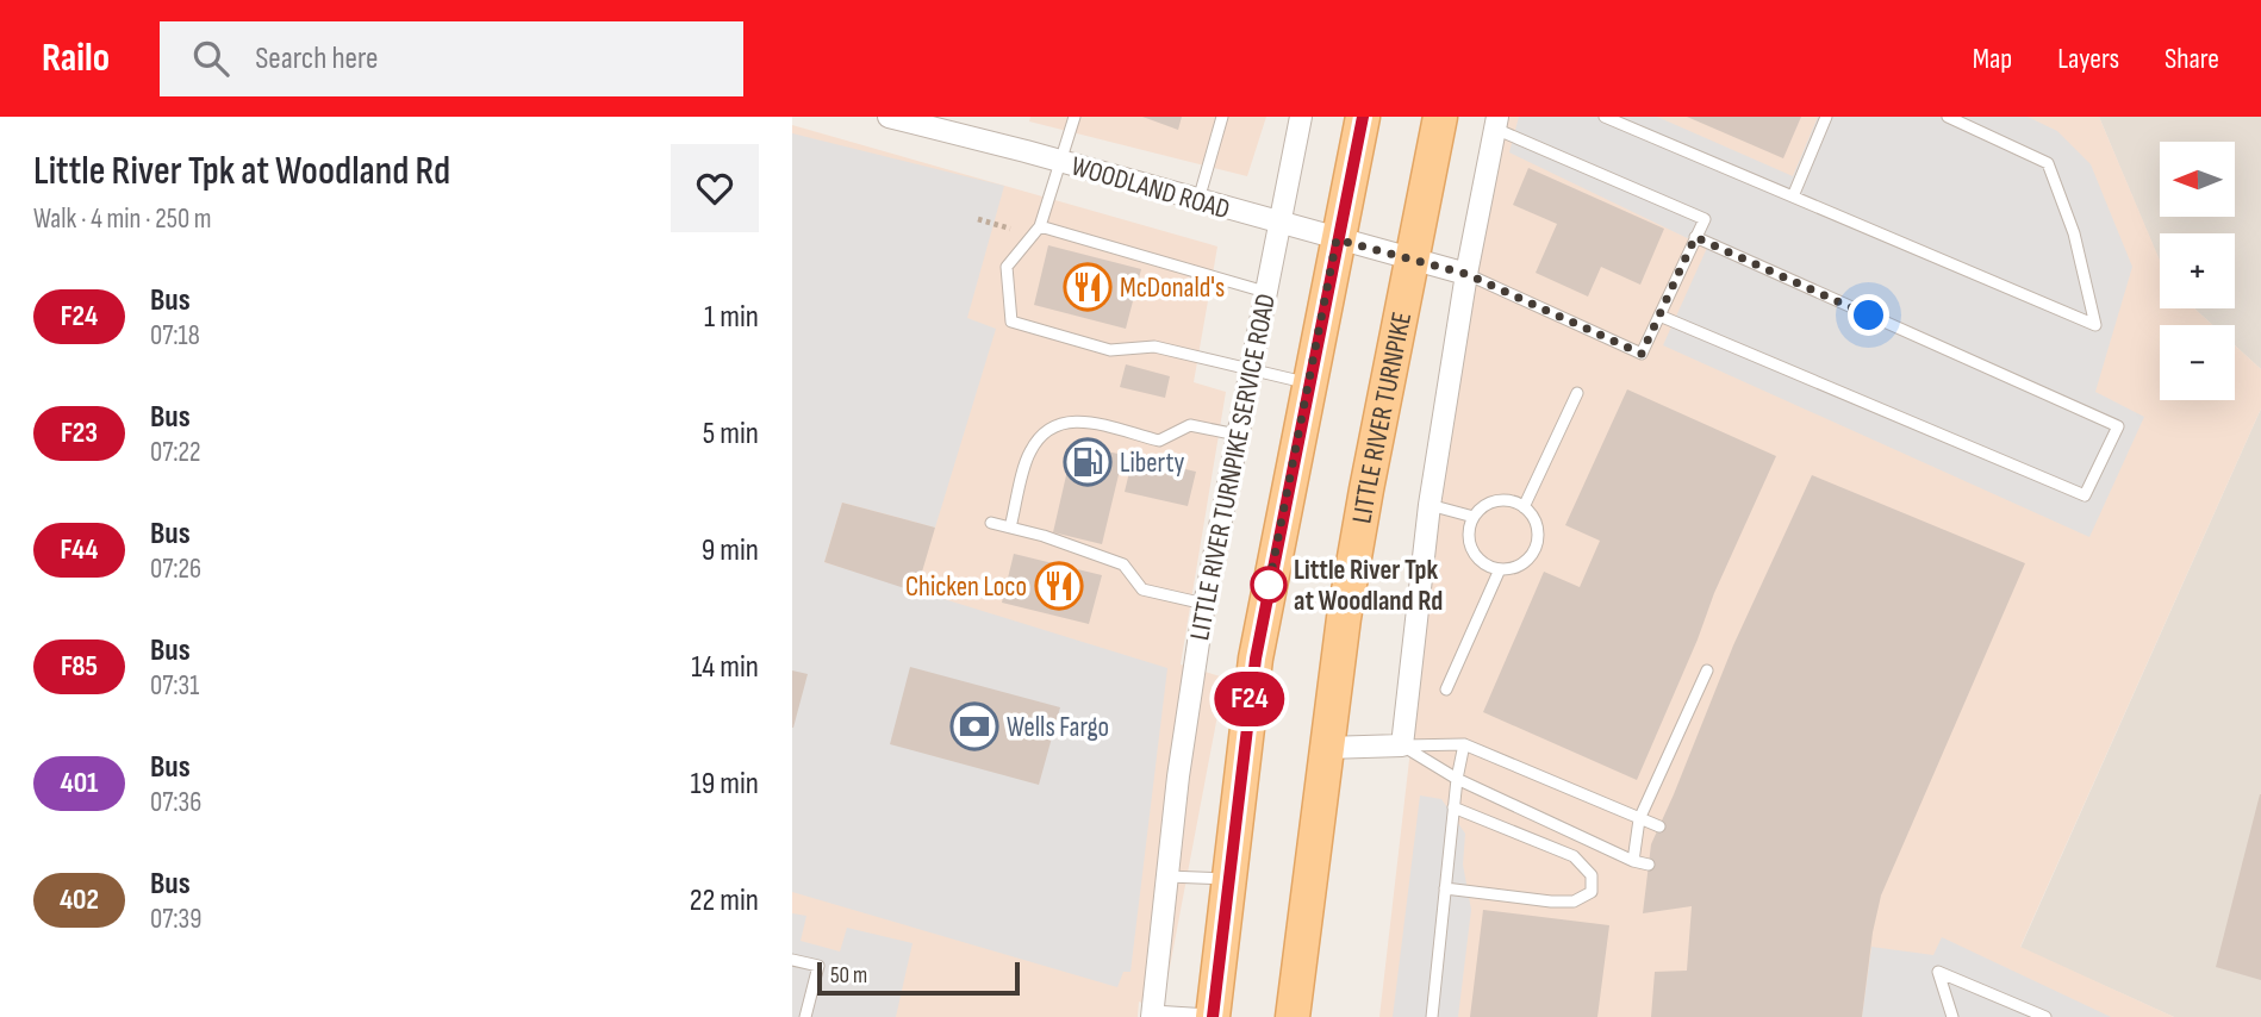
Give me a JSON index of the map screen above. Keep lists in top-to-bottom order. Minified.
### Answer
{"streets":{"main road":["LITTLE RIVER TURNPIKE"],"street":["WOODLAND ROAD","LITTLE RIVER TURNPIKE SERVICE ROAD"]},"crossings":[["WOODLAND ROAD","LITTLE RIVER TURNPIKE"],["WOODLAND ROAD","LITTLE RIVER TURNPIKE SERVICE ROAD"]],"places":{"restaurant":["McDonald's","Chicken Loco"],"fuel station":["Liberty"],"other":["Little River Tpk at Woodland Rd"],"bank":["Wells Fargo"]},"lines":["bus line F24"],"scale_bar":"50 m","north":"left","page":{"header":"Railo","search":"Search here","nav":["Map","Layers","Share"],"heading":["Little River Tpk at Woodland Rd","Walk · 4 min · 250 m"],"on_map":"F24","map_buttons":["+","−"],"list":[{"mark":"F24","name":"Bus","note":"07:18","value":"1 min"},{"mark":"F23","name":"Bus","note":"07:22","value":"5 min"},{"mark":"F44","name":"Bus","note":"07:26","value":"9 min"},{"mark":"F85","name":"Bus","note":"07:31","value":"14 min"},{"mark":"401","name":"Bus","note":"07:36","value":"19 min"},{"mark":"402","name":"Bus","note":"07:39","value":"22 min"}],"scale":"50 m"}}
